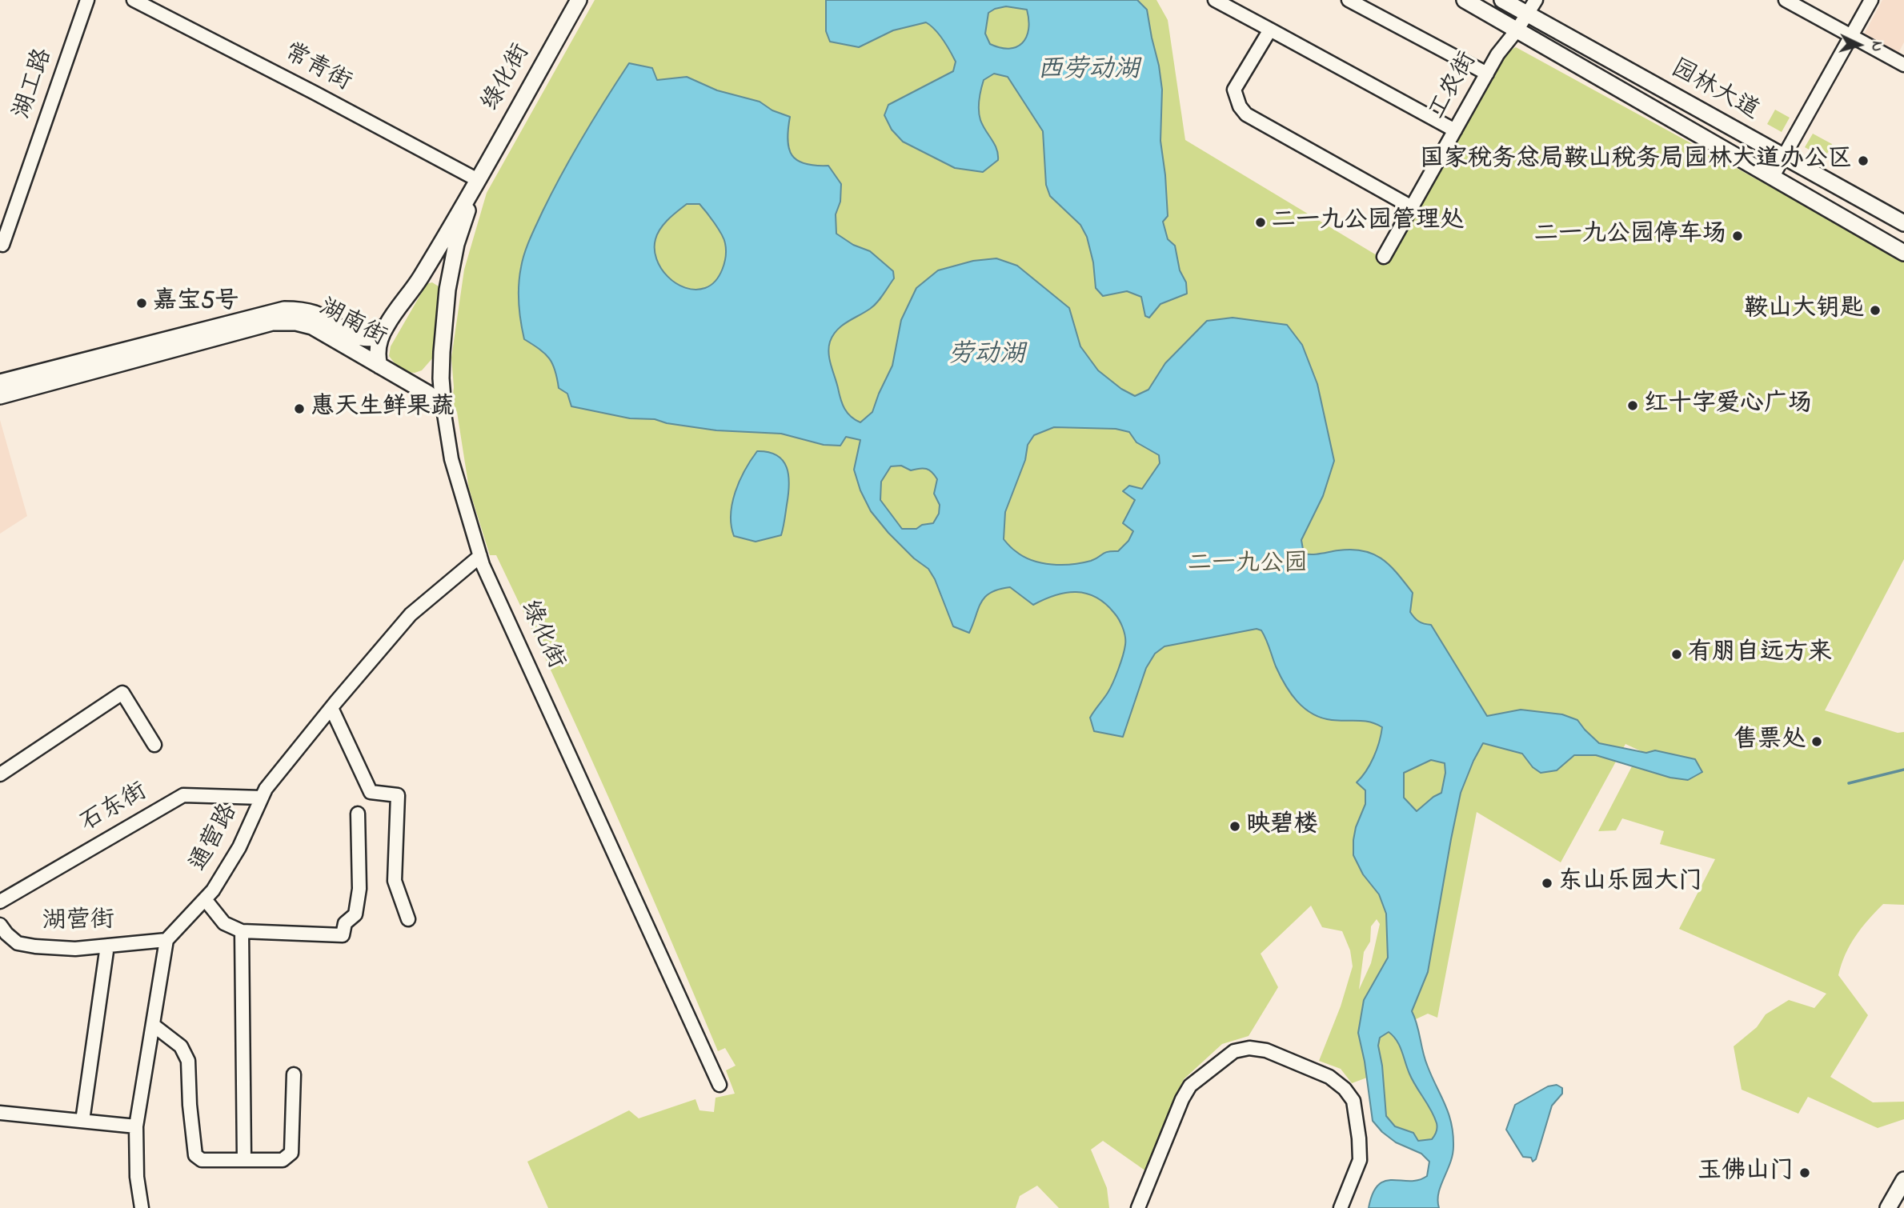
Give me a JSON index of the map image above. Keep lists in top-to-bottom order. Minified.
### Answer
{"streets":{"main road":["绿化街","园林大道","湖南街"],"street":["常青街","湖工路","工农街","石东街","通营路","湖营街"]},"crossings":[["常青街","绿化街"],["绿化街","湖南街"],["绿化街","通营路"],["工农街","园林大道"],["石东街","通营路"],["通营路","湖营街"]],"water":["西劳动湖","劳动湖"],"parks":["二一九公园"],"places":["国家税务总局鞍山税务局园林大道办公区","二一九公园管理处","二一九公园停车场","嘉宝5号","鞍山大钥匙","红十字爱心广场","惠天生鲜果蔬","有朋自远方来","售票处","映碧楼","东山乐园大门","玉佛山门"],"north":"right"}
